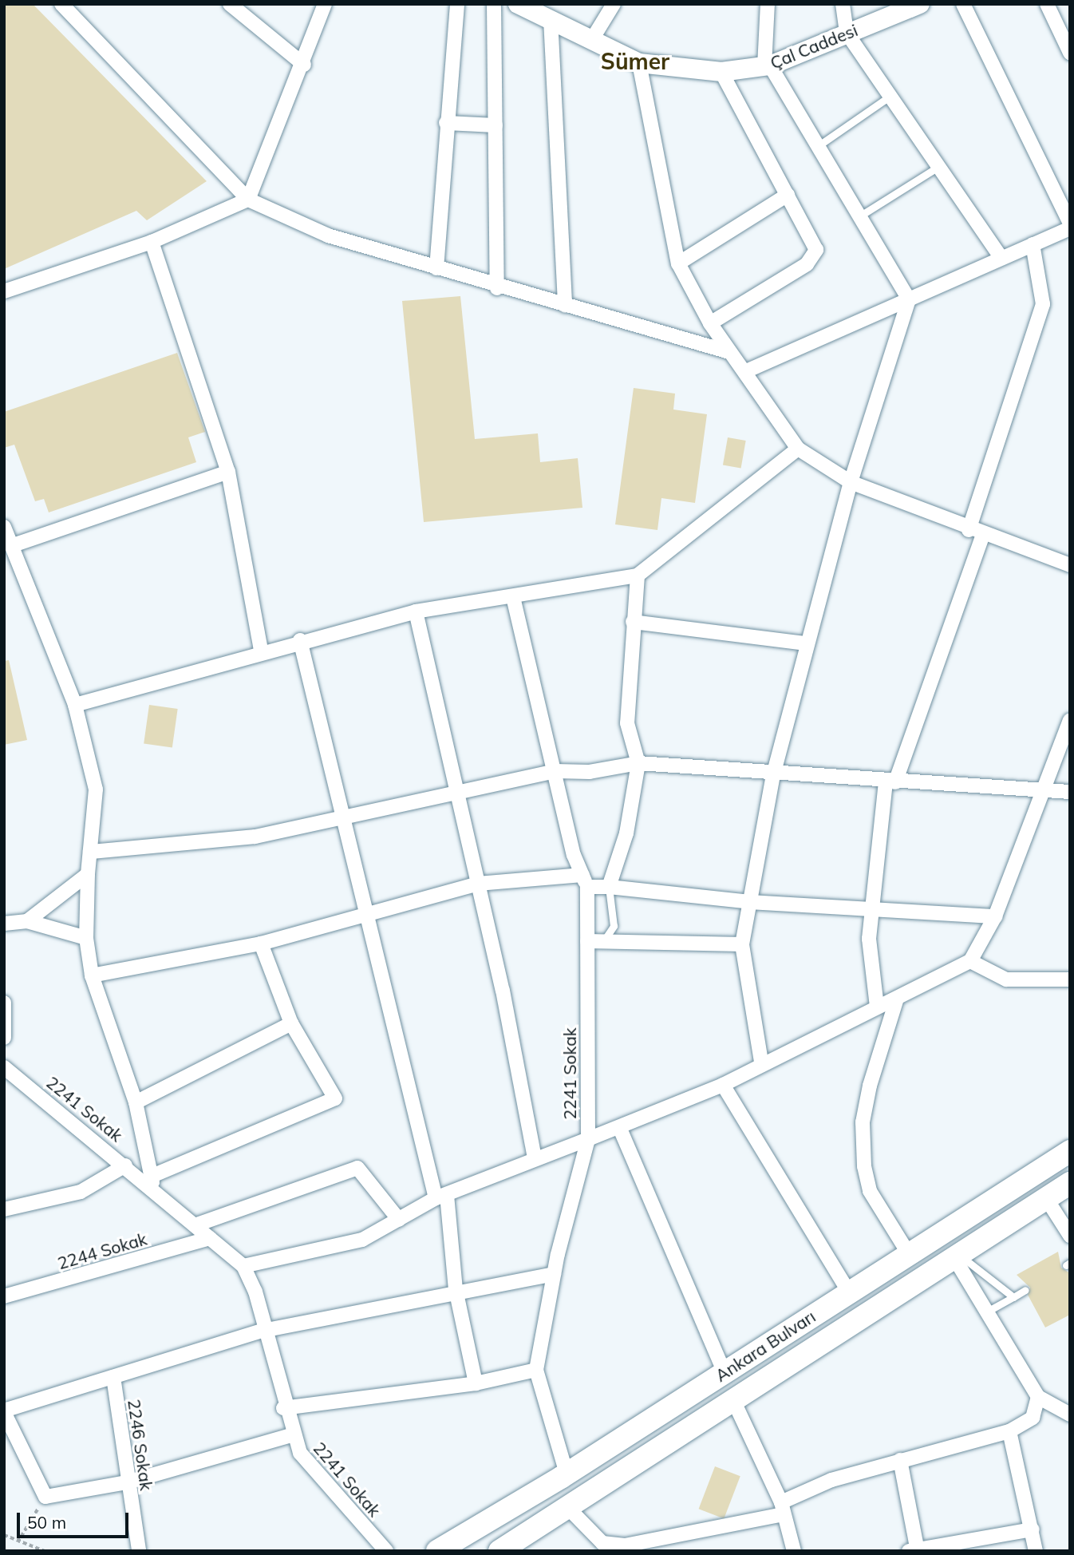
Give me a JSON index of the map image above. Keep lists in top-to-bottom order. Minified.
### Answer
{"streets":{"main road":["Ankara Bulvarı"],"street":["Çal Caddesi","2241 Sokak","2244 Sokak","2246 Sokak"]},"crossings":[["2241 Sokak","2244 Sokak"]],"districts":["Sümer"],"scale_bar":"50 m"}
